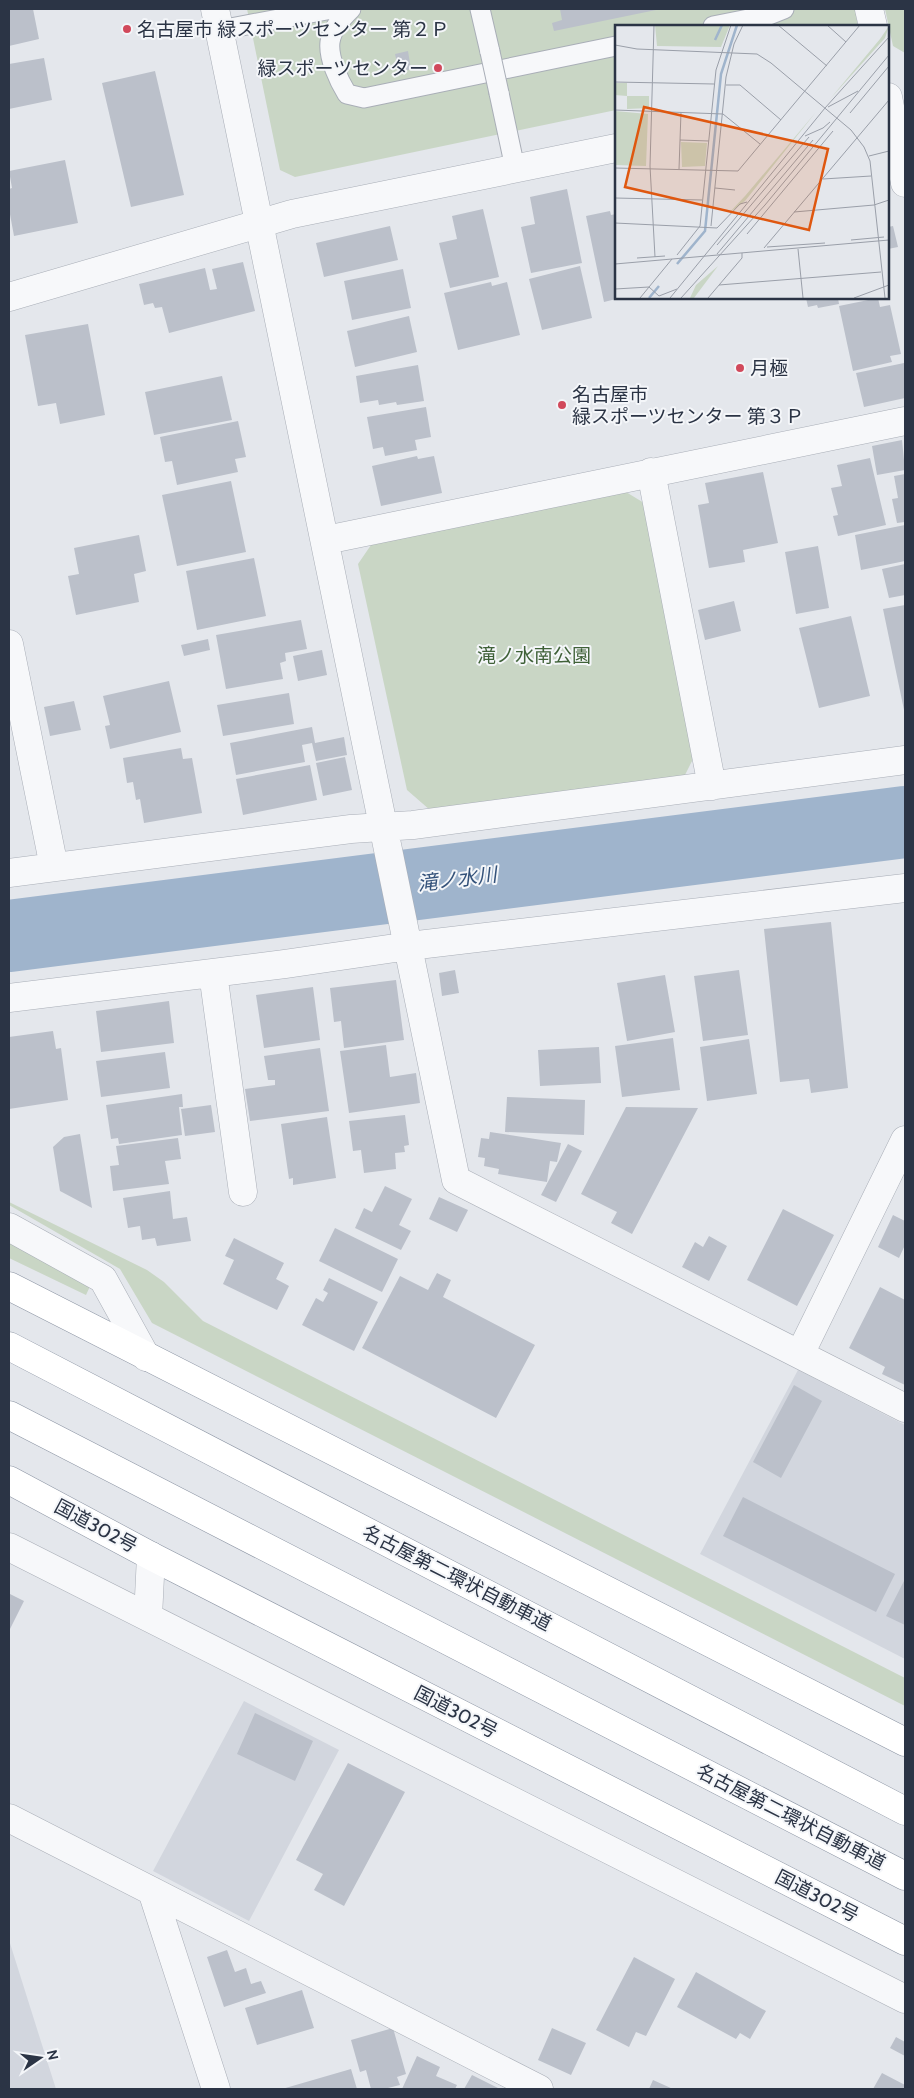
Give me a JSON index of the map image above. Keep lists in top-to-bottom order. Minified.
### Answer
{"streets":{"highway":["国道302号","名古屋第二環状自動車道"]},"water":["滝ノ水川"],"parks":["滝ノ水南公園"],"places":["名古屋市 緑スポーツセンター 第２Ｐ","緑スポーツセンター","月極","名古屋市 緑スポーツセンター 第３Ｐ"],"north":"right"}
